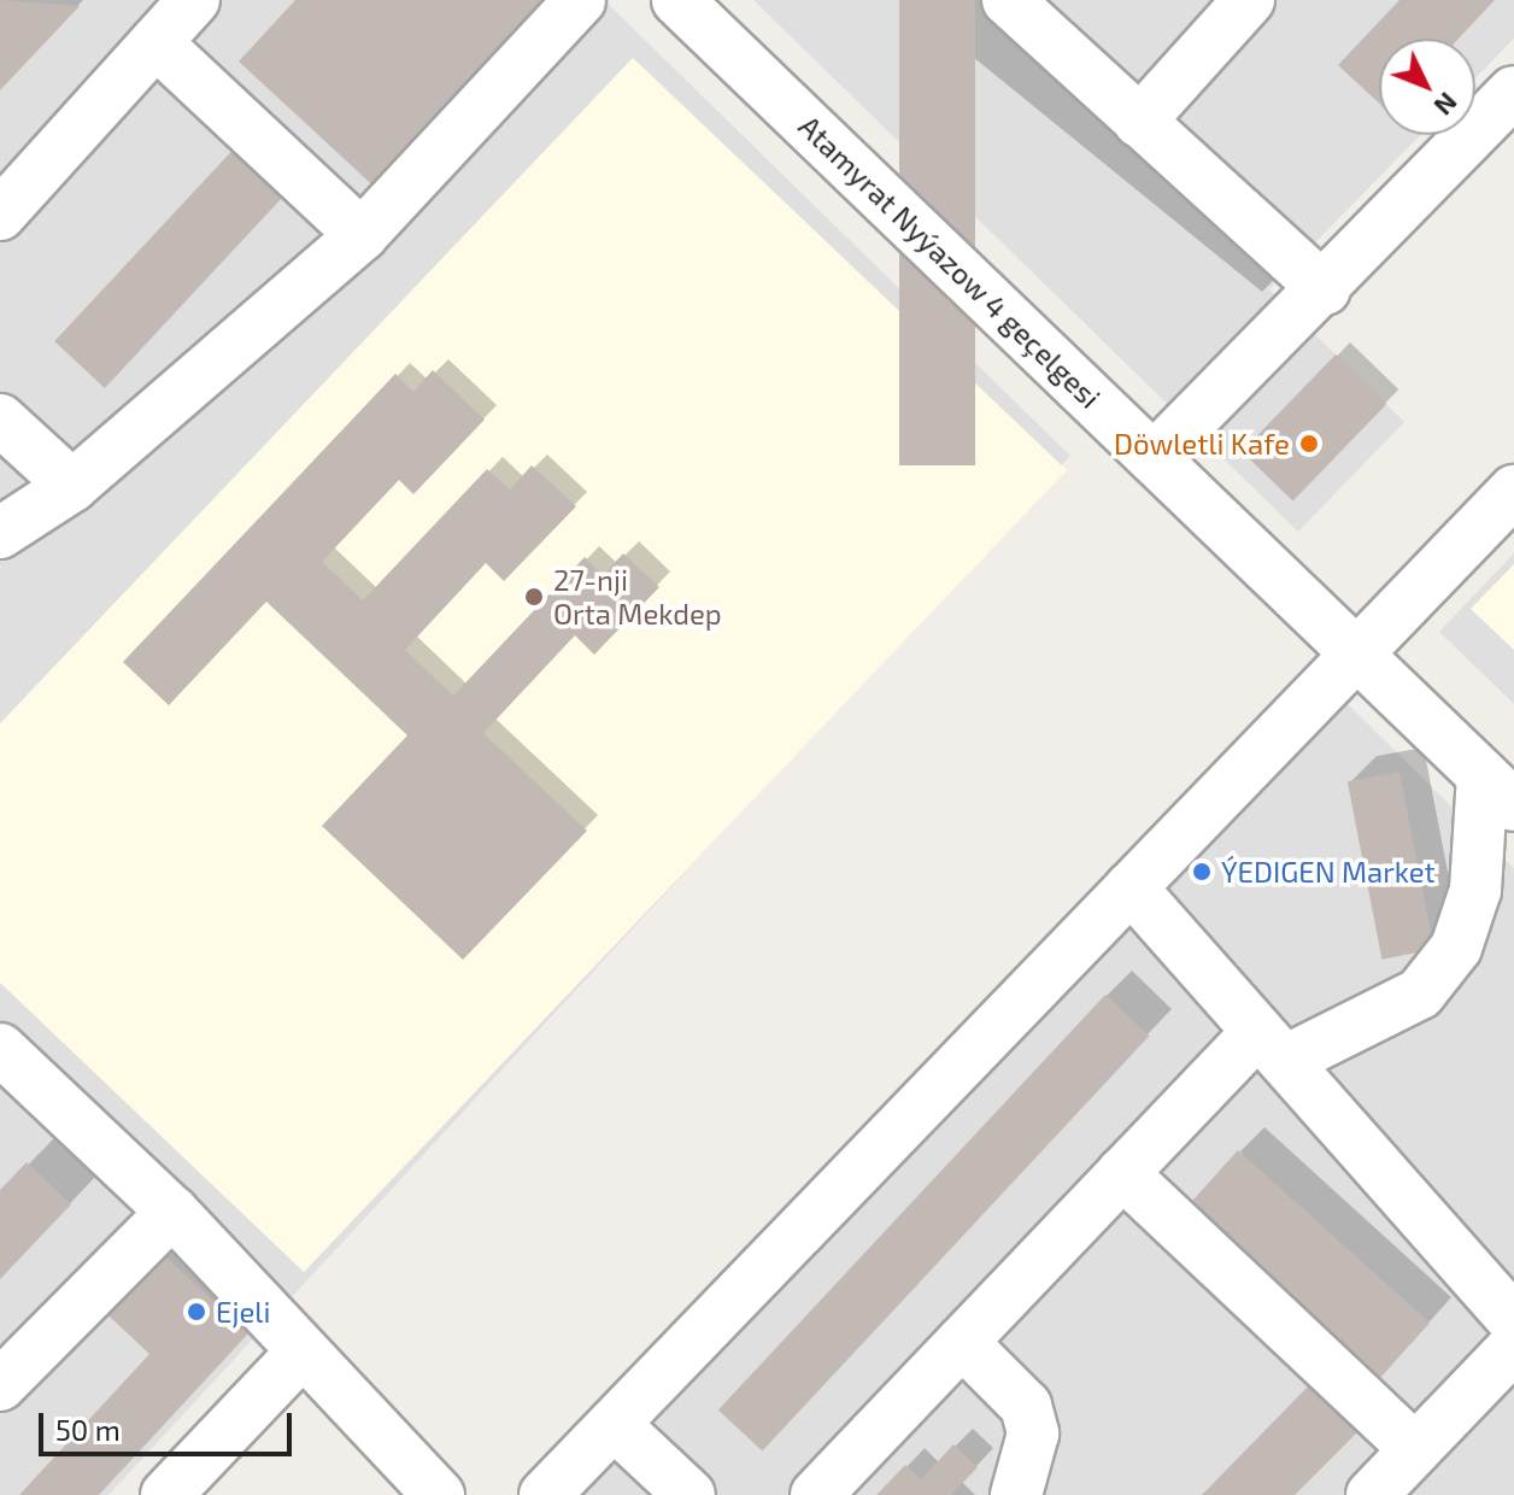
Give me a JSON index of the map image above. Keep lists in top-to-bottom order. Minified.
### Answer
{"streets":{"street":["Atamyrat Nyýazow 4 geçelgesi"]},"places":["Döwletli Kafe","27-nji Orta Mekdep","ÝEDIGEN Market","Ejeli"],"scale_bar":"50 m","north":"bottom right"}
